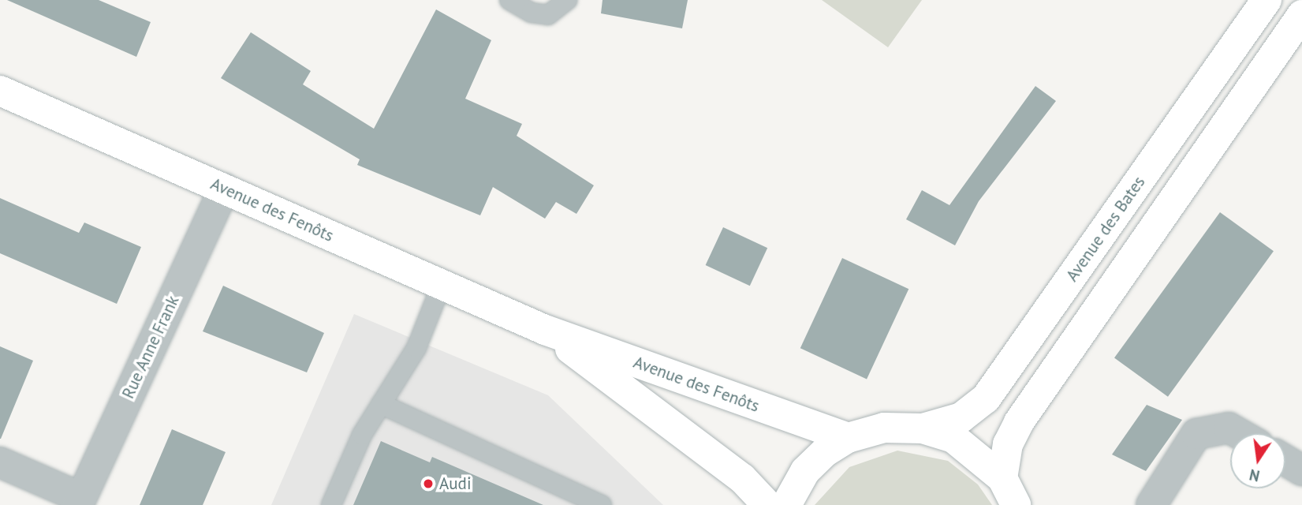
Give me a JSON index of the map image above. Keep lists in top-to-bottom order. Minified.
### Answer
{"streets":{"main road":["Avenue des Fenôts","Avenue des Bates"],"street":["Rue Anne Frank"]},"crossings":[["Avenue des Fenôts","Rue Anne Frank"]],"places":["Audi"],"north":"bottom"}
